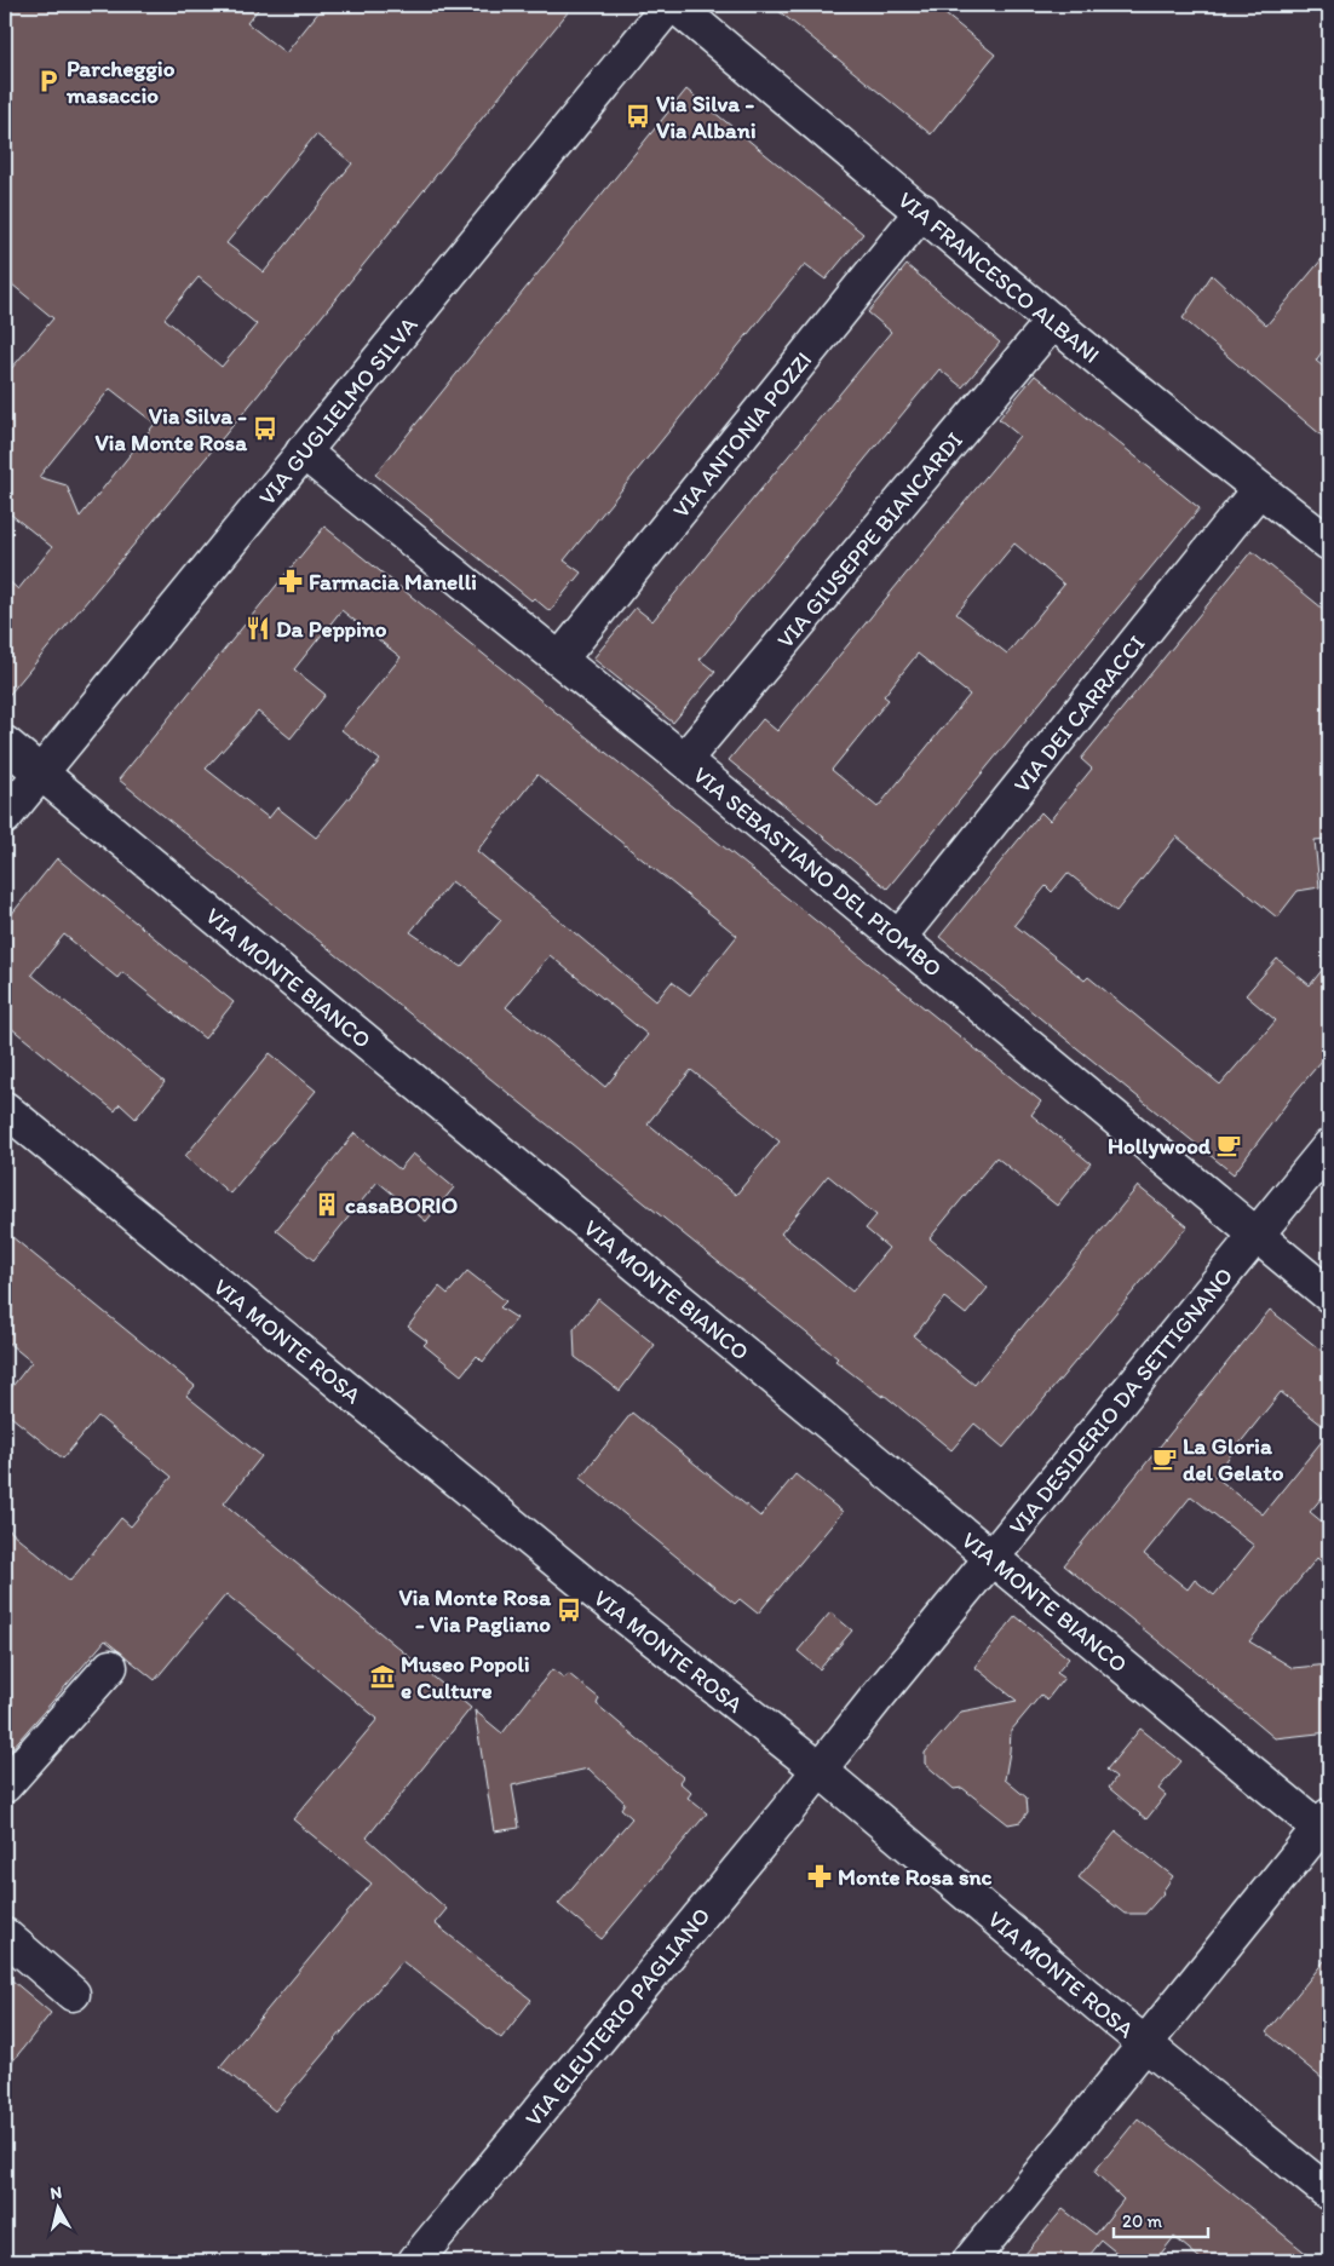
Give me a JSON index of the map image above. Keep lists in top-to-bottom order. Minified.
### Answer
{"streets":{"street":["VIA FRANCESCO ALBANI","VIA GUGLIELMO SILVA","VIA ANTONIA POZZI","VIA GIUSEPPE BIANCARDI","VIA DEI CARRACCI","VIA SEBASTIANO DEL PIOMBO","VIA MONTE BIANCO","VIA MONTE ROSA","VIA DESIDERIO DA SETTIGNANO","VIA ELEUTERIO PAGLIANO"]},"crossings":[["VIA FRANCESCO ALBANI","VIA ANTONIA POZZI"],["VIA FRANCESCO ALBANI","VIA GIUSEPPE BIANCARDI"],["VIA FRANCESCO ALBANI","VIA DEI CARRACCI"],["VIA GUGLIELMO SILVA","VIA SEBASTIANO DEL PIOMBO"],["VIA GUGLIELMO SILVA","VIA MONTE BIANCO"],["VIA ANTONIA POZZI","VIA SEBASTIANO DEL PIOMBO"],["VIA GIUSEPPE BIANCARDI","VIA SEBASTIANO DEL PIOMBO"],["VIA DEI CARRACCI","VIA SEBASTIANO DEL PIOMBO"],["VIA SEBASTIANO DEL PIOMBO","VIA DESIDERIO DA SETTIGNANO"],["VIA MONTE BIANCO","VIA DESIDERIO DA SETTIGNANO"],["VIA MONTE ROSA","VIA DESIDERIO DA SETTIGNANO"],["VIA MONTE ROSA","VIA ELEUTERIO PAGLIANO"],["VIA DESIDERIO DA SETTIGNANO","VIA ELEUTERIO PAGLIANO"]],"places":{"parking":["Parcheggio masaccio"],"bus stop":["Via Silva - Via Albani","Via Silva - Via Monte Rosa","Via Monte Rosa - Via Pagliano"],"pharmacy":["Farmacia Manelli","Monte Rosa snc"],"restaurant":["Da Peppino"],"cafe":["Hollywood","La Gloria del Gelato"],"building":["casaBORIO"],"museum":["Museo Popoli e Culture"]},"scale_bar":"20 m","north":"top"}
